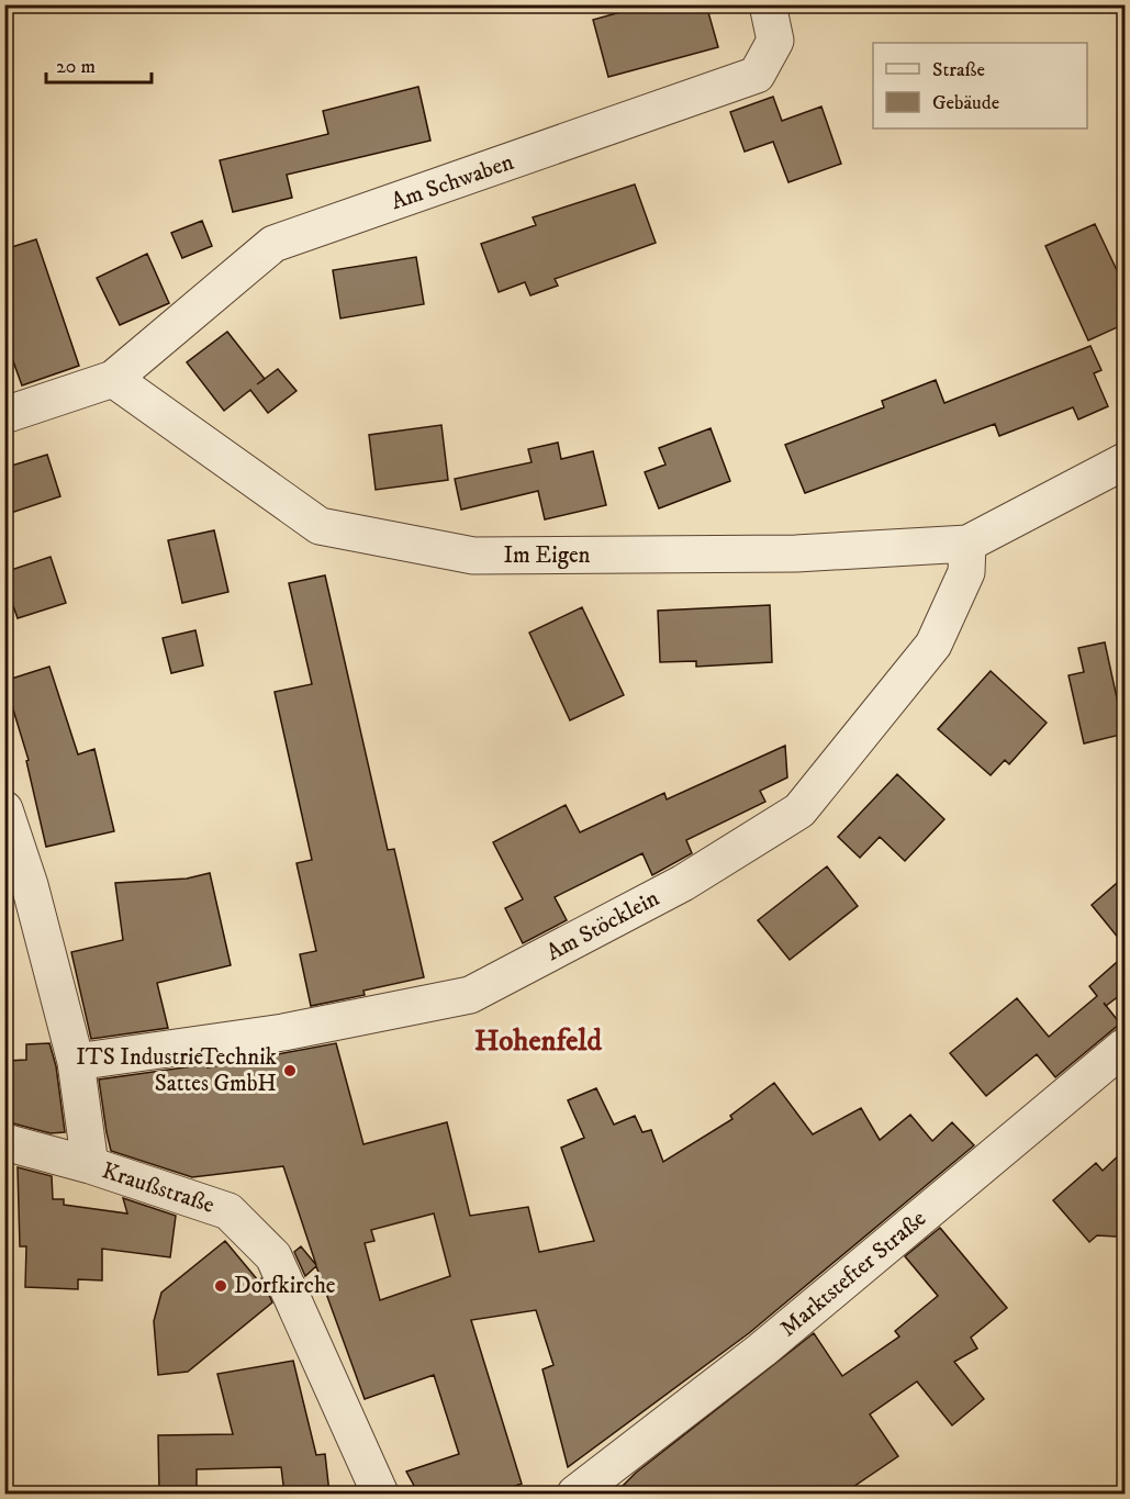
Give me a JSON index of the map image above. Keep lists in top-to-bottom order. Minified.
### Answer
{"streets":{"street":["Am Schwaben","Im Eigen","Am Stöcklein","Kraußstraße","Marktstefter Straße"]},"crossings":[["Am Schwaben","Im Eigen"],["Im Eigen","Am Stöcklein"]],"districts":["Hohenfeld"],"places":["ITS IndustrieTechnik Sattes GmbH","Dorfkirche"],"legend":["Straße","Gebäude"],"scale_bar":"20 m"}
